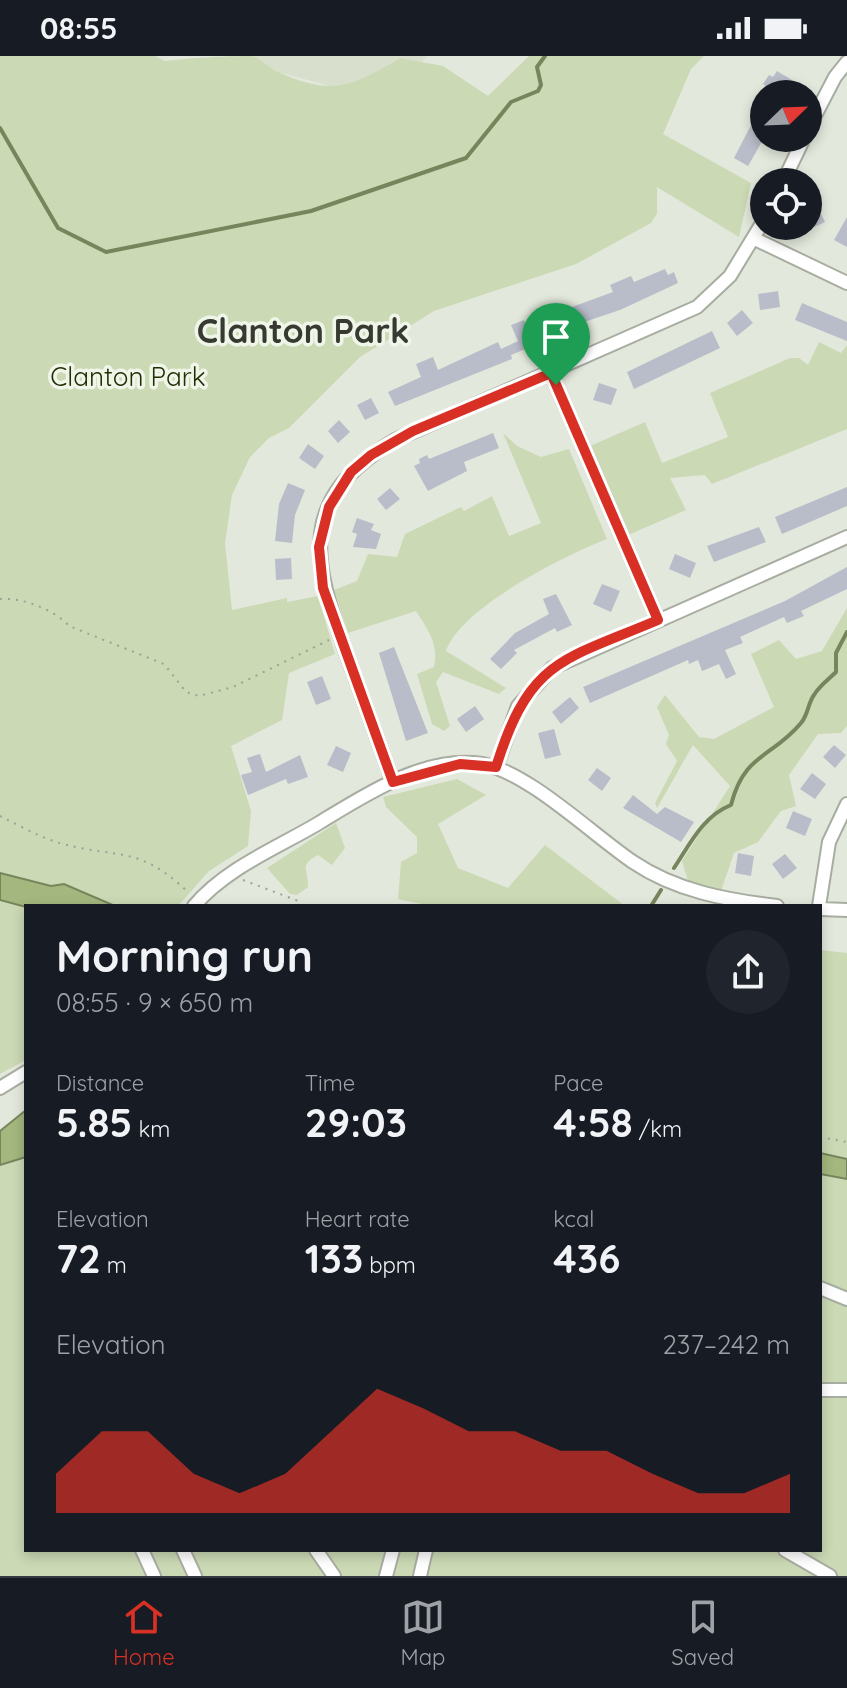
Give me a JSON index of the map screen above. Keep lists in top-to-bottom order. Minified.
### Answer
{"districts":["Clanton Park"],"parks":["Clanton Park"],"north":"top right","page":{"status":"08:55","heading":["Morning run","08:55 · 9 × 650 m"],"stats":[["Distance","5.85 km"],["Time","29:03"],["Pace","4:58 /km"],["Elevation","72 m"],["Heart rate","133 bpm"],["kcal","436"]],"chart":["Elevation","237–242 m"],"tabs":["Home","Map","Saved"]}}
